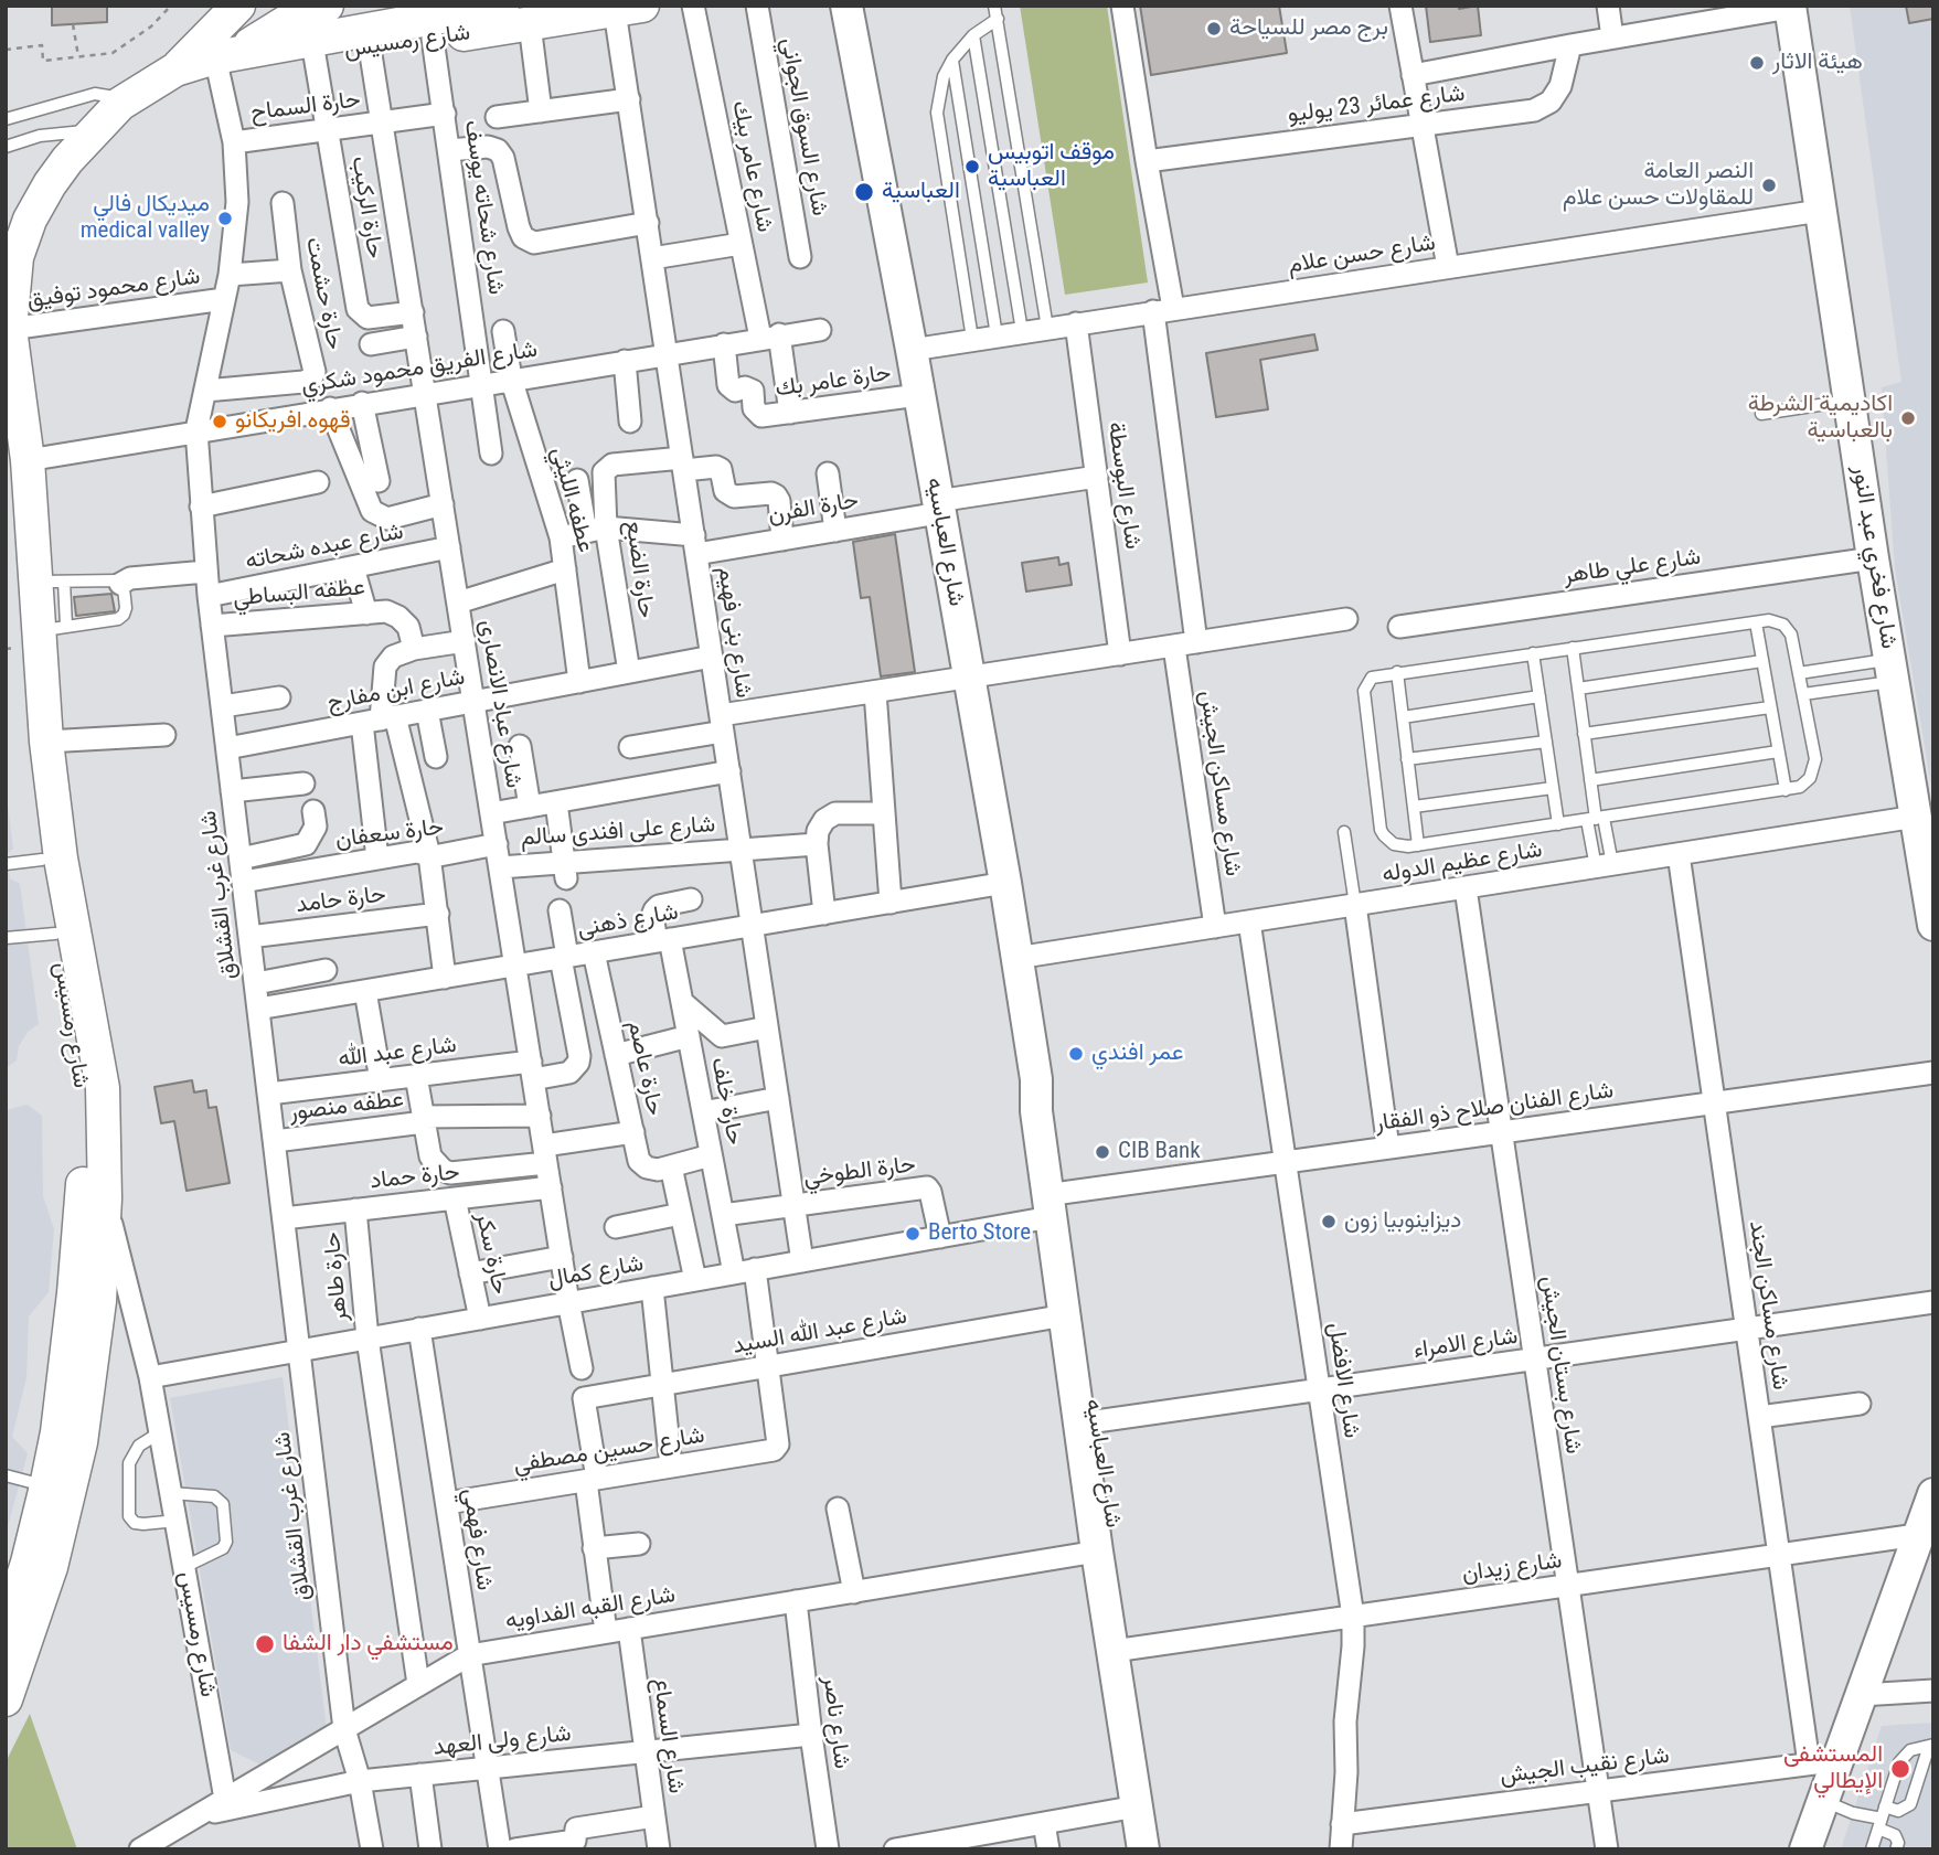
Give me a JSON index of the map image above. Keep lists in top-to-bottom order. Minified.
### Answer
{"streets":{"main road":["شارع رمسيس","شارع العباسيه","شارع فخري عبد النور"],"street":["شارع عمائر 23 يوليو","حارة السماح","شارع السوق الجواني","شارع عامر بيك","حارة الركيب","شارع شحاته يوسف","شارع حسن علام","شارع محمود توفيق","حارة حشمت","شارع الفريق محمود شكري","حارة عامر بك","شارع البوسطة","عطفه الليثي","حارة الفرن","شارع عبده شحاته","شارع علي طاهر","حارة الضبع","عطفه البساطي","شارع بنى فهيم","شارع ابن مفارج","شارع عباد الانصارى","شارع مساكن الجيش","شارع على افندى سالم","حارة سعفان","شارع عظيم الدوله","شارع غرب القشلاق","حارة حامد","شارع ذهنى","شارع عبد الله","حارة عاصم","حارة خلف","عطفه منصور","شارع الفنان صلاح ذو الفقار","حارة الطوخي","حارة حماد","حارة سكر","شارع كمال","حارة طاهر","شارع مساكن الجند","شارع عبد الله السيد","شارع الامراء","شارع بستان الجيش","شارع الافضل","شارع حسين مصطفي","شارع فهمي","شارع زيدان","شارع القبه الفداويه","شارع ناصر","شارع السماع","شارع ولى العهد","شارع نقيب الجيش"]},"crossings":[["شارع رمسيس","حارة الركيب"],["شارع رمسيس","شارع شحاته يوسف"],["شارع رمسيس","شارع محمود توفيق"],["شارع رمسيس","شارع الفريق محمود شكري"],["شارع رمسيس","شارع بنى فهيم"],["شارع رمسيس","شارع عباد الانصارى"],["شارع رمسيس","شارع غرب القشلاق"],["شارع رمسيس","شارع كمال"],["شارع رمسيس","شارع القبه الفداويه"],["شارع عمائر 23 يوليو","شارع فخري عبد النور"],["حارة السماح","حارة الركيب"],["حارة السماح","شارع شحاته يوسف"],["حارة السماح","شارع عباد الانصارى"],["حارة السماح","شارع غرب القشلاق"],["شارع عامر بيك","شارع الفريق محمود شكري"],["شارع عامر بيك","حارة عامر بك"],["حارة الركيب","شارع عباد الانصارى"],["شارع شحاته يوسف","شارع الفريق محمود شكري"],["شارع حسن علام","شارع البوسطة"],["شارع حسن علام","شارع العباسيه"],["شارع حسن علام","شارع فخري عبد النور"],["شارع محمود توفيق","شارع غرب القشلاق"],["حارة حشمت","شارع غرب القشلاق"],["شارع الفريق محمود شكري","حارة عامر بك"],["شارع الفريق محمود شكري","عطفه الليثي"],["شارع الفريق محمود شكري","شارع بنى فهيم"],["شارع الفريق محمود شكري","شارع عباد الانصارى"],["شارع الفريق محمود شكري","شارع غرب القشلاق"],["حارة عامر بك","شارع العباسيه"],["شارع البوسطة","حارة الفرن"],["عطفه الليثي","حارة الفرن"],["عطفه الليثي","شارع ابن مفارج"],["حارة الفرن","شارع العباسيه"],["حارة الفرن","حارة الضبع"],["حارة الفرن","شارع بنى فهيم"],["شارع العباسيه","شارع عظيم الدوله"],["شارع العباسيه","شارع ذهنى"],["شارع العباسيه","شارع الفنان صلاح ذو الفقار"],["شارع العباسيه","شارع كمال"],["شارع العباسيه","شارع عبد الله السيد"],["شارع العباسيه","شارع الامراء"],["شارع العباسيه","شارع زيدان"],["شارع العباسيه","شارع القبه الفداويه"],["شارع عبده شحاته","شارع عباد الانصارى"],["شارع عبده شحاته","شارع غرب القشلاق"],["شارع فخري عبد النور","شارع علي طاهر"],["شارع فخري عبد النور","شارع عظيم الدوله"],["حارة الضبع","شارع بنى فهيم"],["حارة الضبع","شارع ابن مفارج"],["عطفه البساطي","شارع غرب القشلاق"],["شارع بنى فهيم","شارع ابن مفارج"],["شارع بنى فهيم","شارع على افندى سالم"],["شارع بنى فهيم","شارع ذهنى"],["شارع بنى فهيم","حارة الطوخي"],["شارع بنى فهيم","شارع كمال"],["شارع ابن مفارج","شارع عباد الانصارى"],["شارع ابن مفارج","شارع غرب القشلاق"],["شارع عباد الانصارى","شارع على افندى سالم"],["شارع عباد الانصارى","حارة سعفان"],["شارع عباد الانصارى","شارع ذهنى"],["شارع عباد الانصارى","شارع عبد الله"],["شارع عباد الانصارى","عطفه منصور"],["شارع عباد الانصارى","حارة حماد"],["شارع عباد الانصارى","شارع كمال"],["شارع مساكن الجيش","شارع عظيم الدوله"],["حارة سعفان","شارع غرب القشلاق"],["شارع عظيم الدوله","شارع مساكن الجند"],["شارع عظيم الدوله","شارع بستان الجيش"],["شارع عظيم الدوله","شارع الافضل"],["شارع غرب القشلاق","حارة حامد"],["شارع غرب القشلاق","شارع ذهنى"],["شارع غرب القشلاق","شارع عبد الله"],["شارع غرب القشلاق","عطفه منصور"],["شارع غرب القشلاق","حارة حماد"],["شارع غرب القشلاق","شارع كمال"],["شارع غرب القشلاق","شارع القبه الفداويه"],["شارع غرب القشلاق","شارع ولى العهد"],["شارع ذهنى","شارع عبد الله"],["شارع ذهنى","حارة عاصم"],["شارع ذهنى","حارة خلف"],["حارة خلف","شارع كمال"],["حارة خلف","شارع عبد الله السيد"],["حارة خلف","شارع حسين مصطفي"],["شارع الفنان صلاح ذو الفقار","شارع كمال"],["شارع الفنان صلاح ذو الفقار","شارع مساكن الجند"],["شارع الفنان صلاح ذو الفقار","شارع بستان الجيش"],["شارع الفنان صلاح ذو الفقار","شارع الافضل"],["حارة الطوخي","شارع كمال"],["حارة حماد","حارة سكر"],["حارة حماد","حارة طاهر"],["حارة سكر","شارع كمال"],["شارع كمال","حارة طاهر"],["شارع كمال","شارع فهمي"],["حارة طاهر","شارع القبه الفداويه"],["شارع مساكن الجند","شارع الامراء"],["شارع مساكن الجند","شارع زيدان"],["شارع مساكن الجند","شارع نقيب الجيش"],["شارع عبد الله السيد","شارع حسين مصطفي"],["شارع الامراء","شارع بستان الجيش"],["شارع الامراء","شارع الافضل"],["شارع بستان الجيش","شارع زيدان"],["شارع بستان الجيش","شارع نقيب الجيش"],["شارع الافضل","شارع زيدان"],["شارع الافضل","شارع نقيب الجيش"],["شارع حسين مصطفي","شارع فهمي"],["شارع فهمي","شارع القبه الفداويه"],["شارع فهمي","شارع ولى العهد"],["شارع القبه الفداويه","شارع ناصر"],["شارع القبه الفداويه","شارع السماع"],["شارع القبه الفداويه","شارع ولى العهد"],["شارع ناصر","شارع ولى العهد"],["شارع السماع","شارع ولى العهد"]],"places":["برج مصر للسياحة","هيئة الاثار","موقف اتوبيس العباسية","النصر العامة للمقاولات حسن علام","العباسية","ميديكال فالي medical valley","اكاديمية الشرطة بالعباسية","قهوه افريكانو","عمر افندي","CIB Bank","ديزاينوبيا زون","Berto Store","مستشفي دار الشفا","المستشفى الإيطالي"]}
